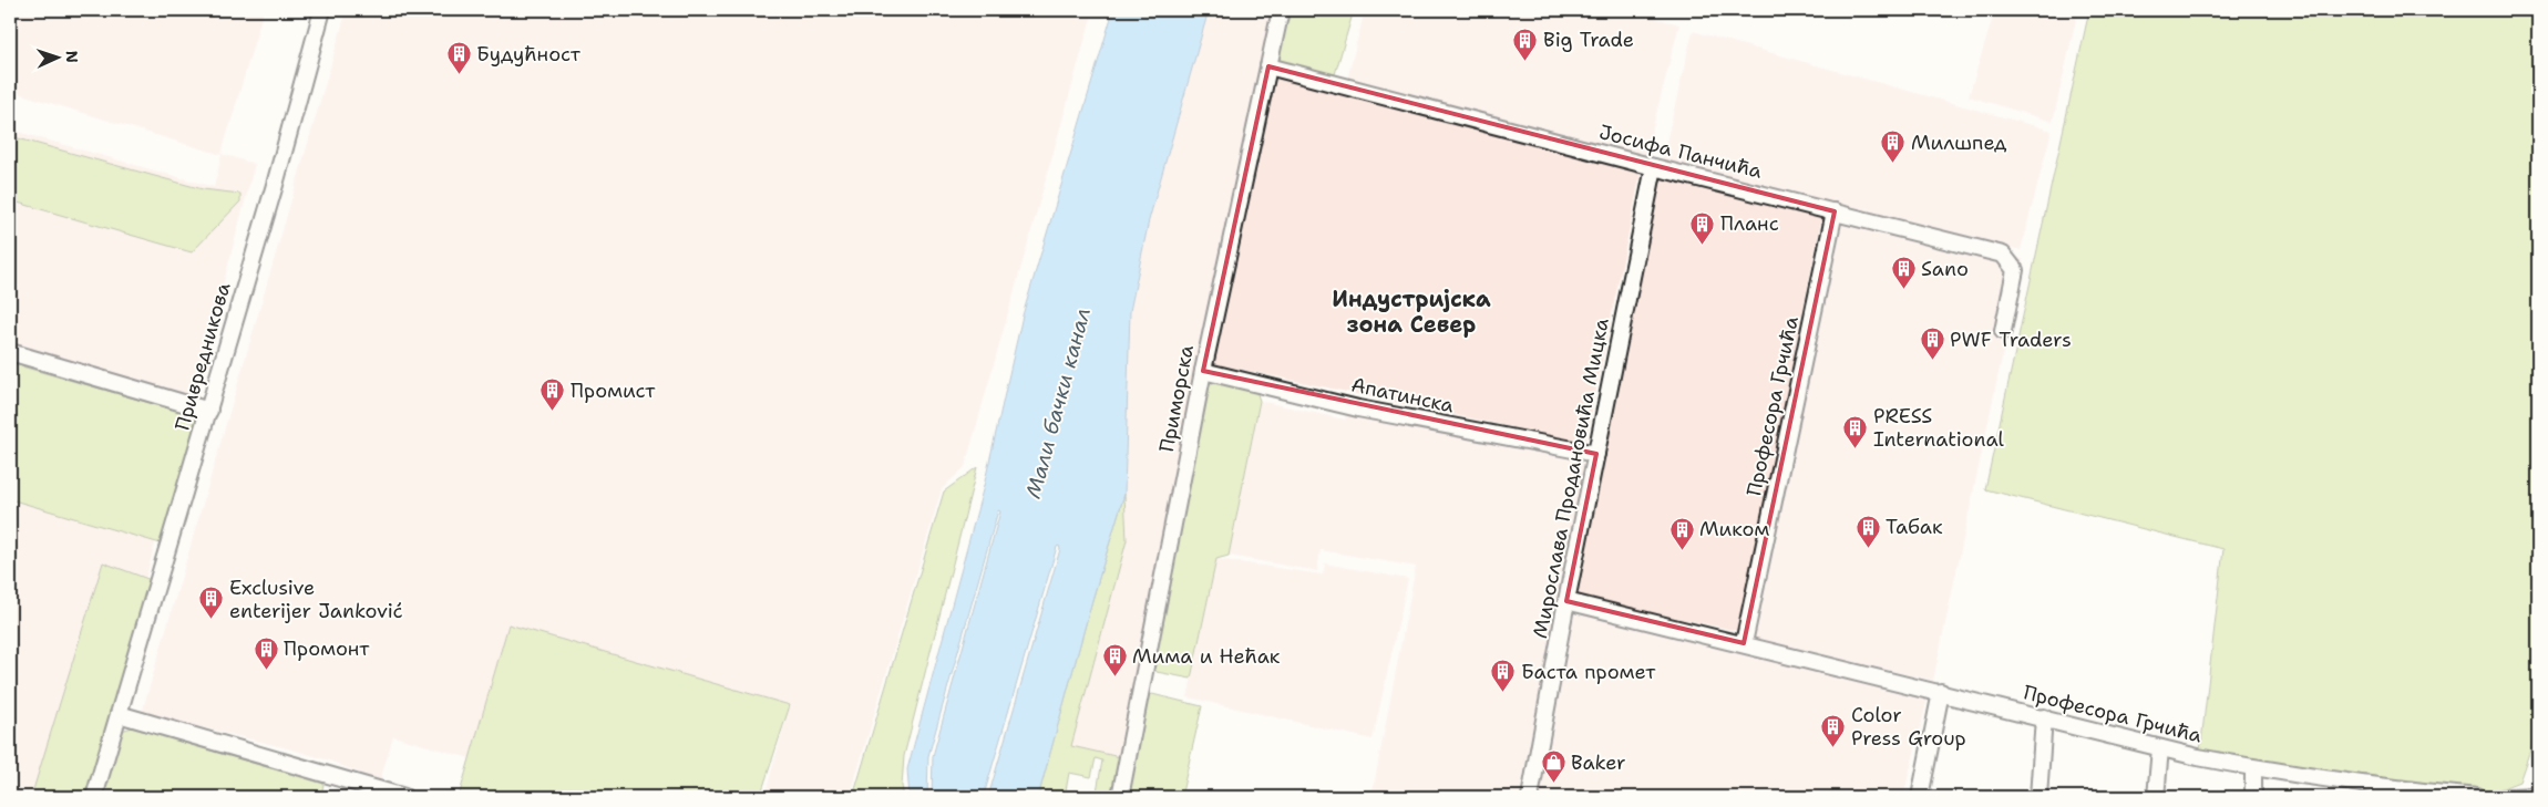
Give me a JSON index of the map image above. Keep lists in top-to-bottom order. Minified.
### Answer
{"streets":{"street":["Јосифа Панчића","Привредникова","Апатинска","Приморска","Професора Грчића","Мирослава Продановића Мицка"]},"crossings":[["Јосифа Панчића","Приморска"],["Јосифа Панчића","Професора Грчића"],["Јосифа Панчића","Мирослава Продановића Мицка"],["Апатинска","Приморска"],["Апатинска","Мирослава Продановића Мицка"],["Професора Грчића","Мирослава Продановића Мицка"]],"districts":["Индустријска зона Север"],"water":["Мали бачки канал"],"places":{"building":["Big Trade","Будућност","Милшпед","Планс","Sano","PWF Traders","Промист","PRESS International","Табак","Миком","Exclusive enterijer Janković","Промонт","Мима и Нећак","Баста промет","Color Press Group"],"shop":["Baker"]},"north":"right"}
